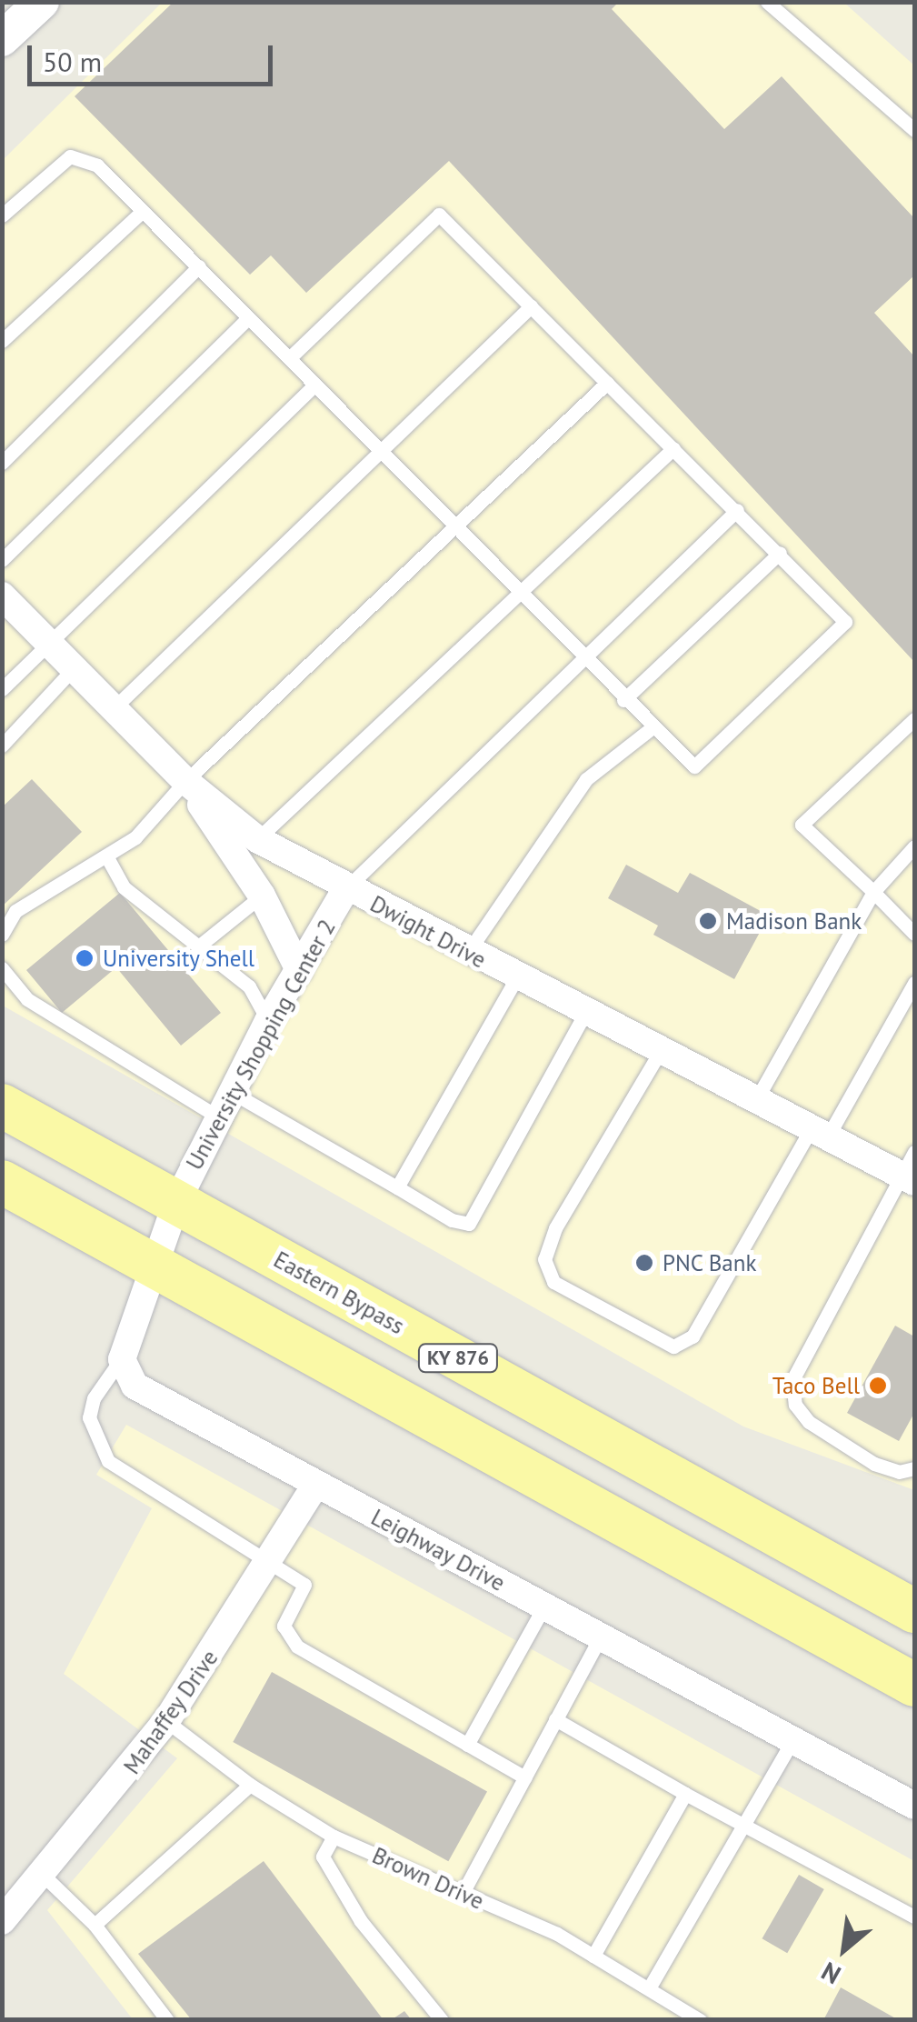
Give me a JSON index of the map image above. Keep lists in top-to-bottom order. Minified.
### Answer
{"streets":{"main road":["Eastern Bypass","KY 876"],"street":["Dwight Drive","University Shopping Center 2","Leighway Drive","Mahaffey Drive"],"lane":["Brown Drive"]},"crossings":[["Dwight Drive","University Shopping Center 2"],["University Shopping Center 2","Eastern Bypass"],["Leighway Drive","Mahaffey Drive"],["Mahaffey Drive","Brown Drive"]],"places":["Madison Bank","University Shell","PNC Bank","Taco Bell"],"scale_bar":"50 m","north":"bottom left"}
